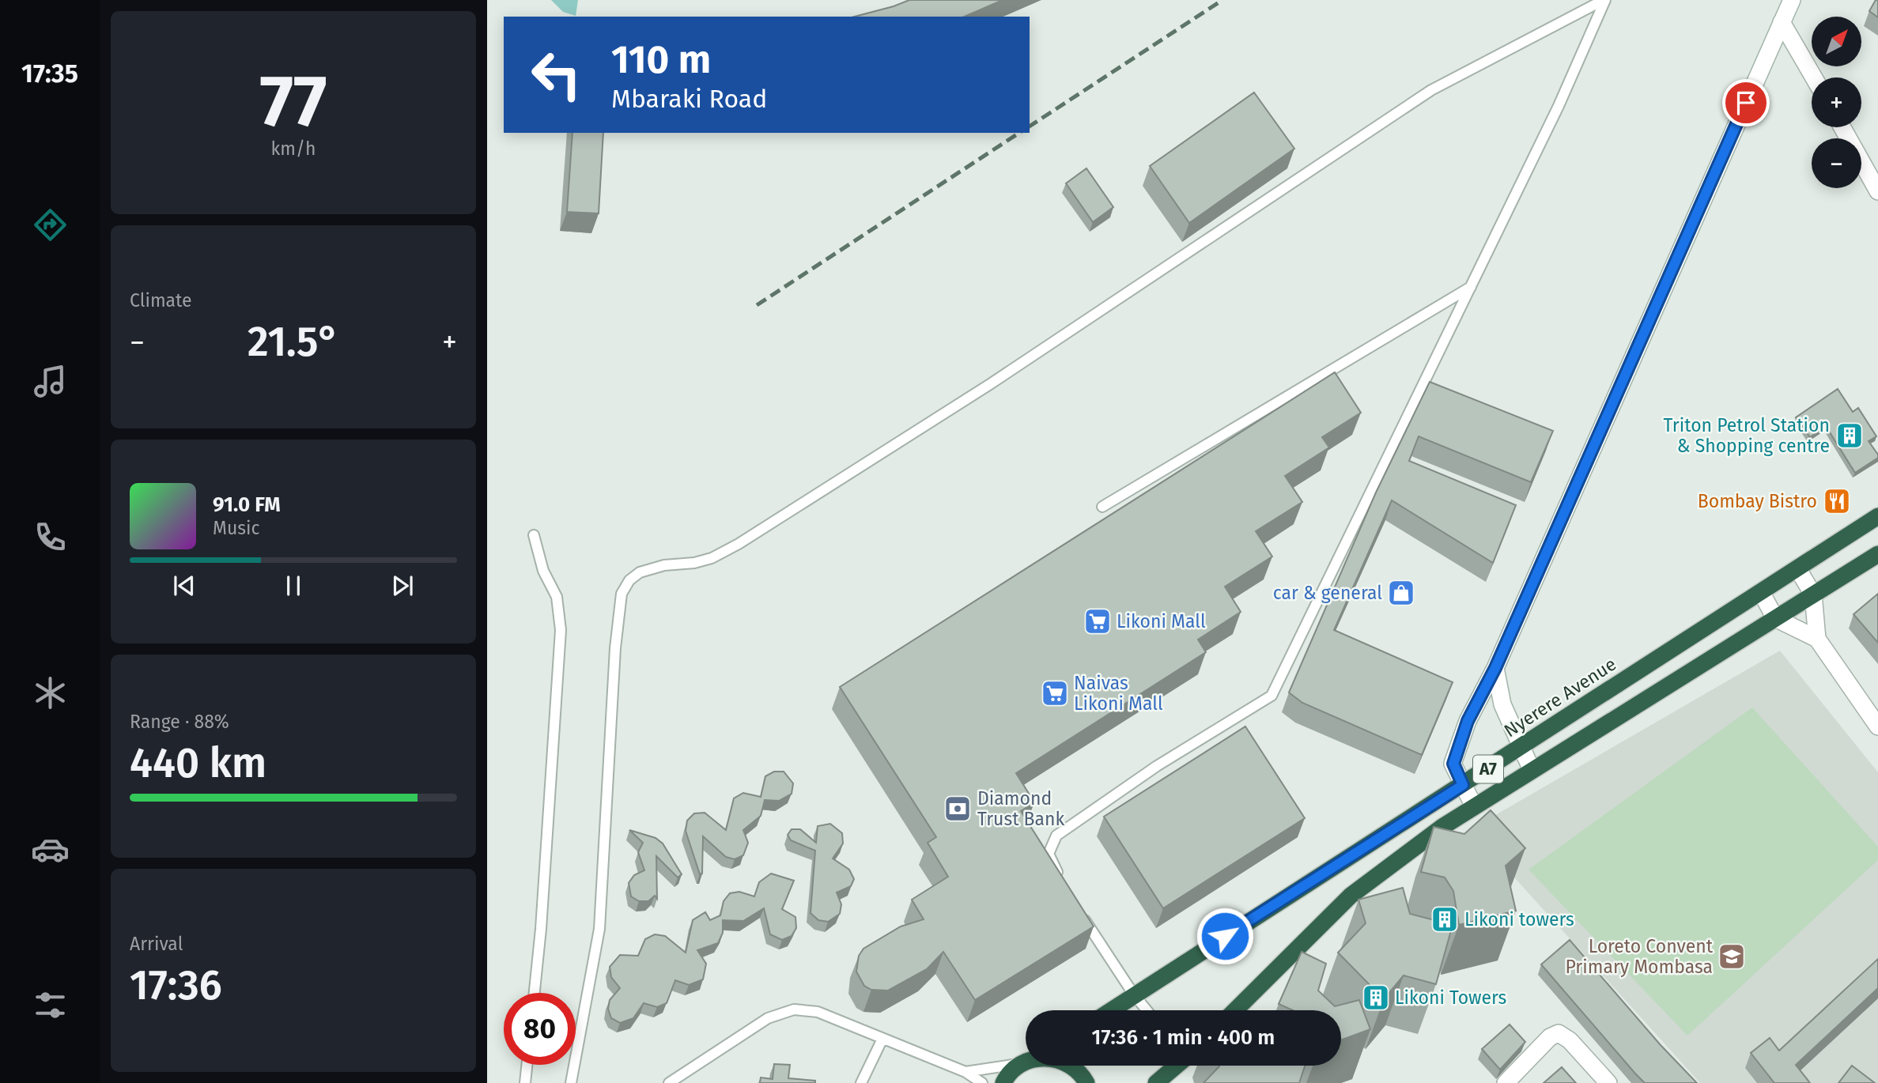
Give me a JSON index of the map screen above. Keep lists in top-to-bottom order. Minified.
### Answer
{"streets":{"highway":["Nyerere Avenue","A7"]},"places":{"building":["Triton Petrol Station & Shopping centre","Likoni towers","Likoni Towers"],"restaurant":["Bombay Bistro"],"shop":["car & general"],"supermarket":["Likoni Mall","Naivas Likoni Mall"],"bank":["Diamond Trust Bank"],"school or university":["Loreto Convent Primary Mombasa"]},"north":"top right","page":{"tabs":"17:35","tile":[["77","km/h"],"Climate",["Range · 88%","440 km"],["Arrival","17:36"]],"map_buttons":["+","−"],"turn":["110 m","Mbaraki Road"],"heat":["−","21.5°","+"],"song":["91.0 FM","Music"],"limit":"80","trip":"17:36 · 1 min · 400 m"}}
